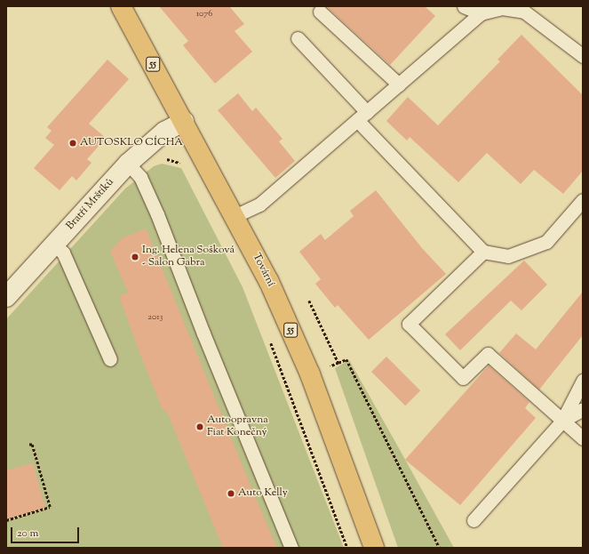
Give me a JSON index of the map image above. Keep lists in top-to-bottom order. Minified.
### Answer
{"streets":{"main road":["55","Tovární"],"street":["Bratří Mrštíků"]},"crossings":[["Bratří Mrštíků","Tovární"]],"places":["AUTOSKLO CÍCHA","Ing. Helena Sošková - Salon Gabra","Autoopravna Fiat Konečný","Auto Kelly"],"house_numbers":["1076","2013"],"scale_bar":"20 m"}
